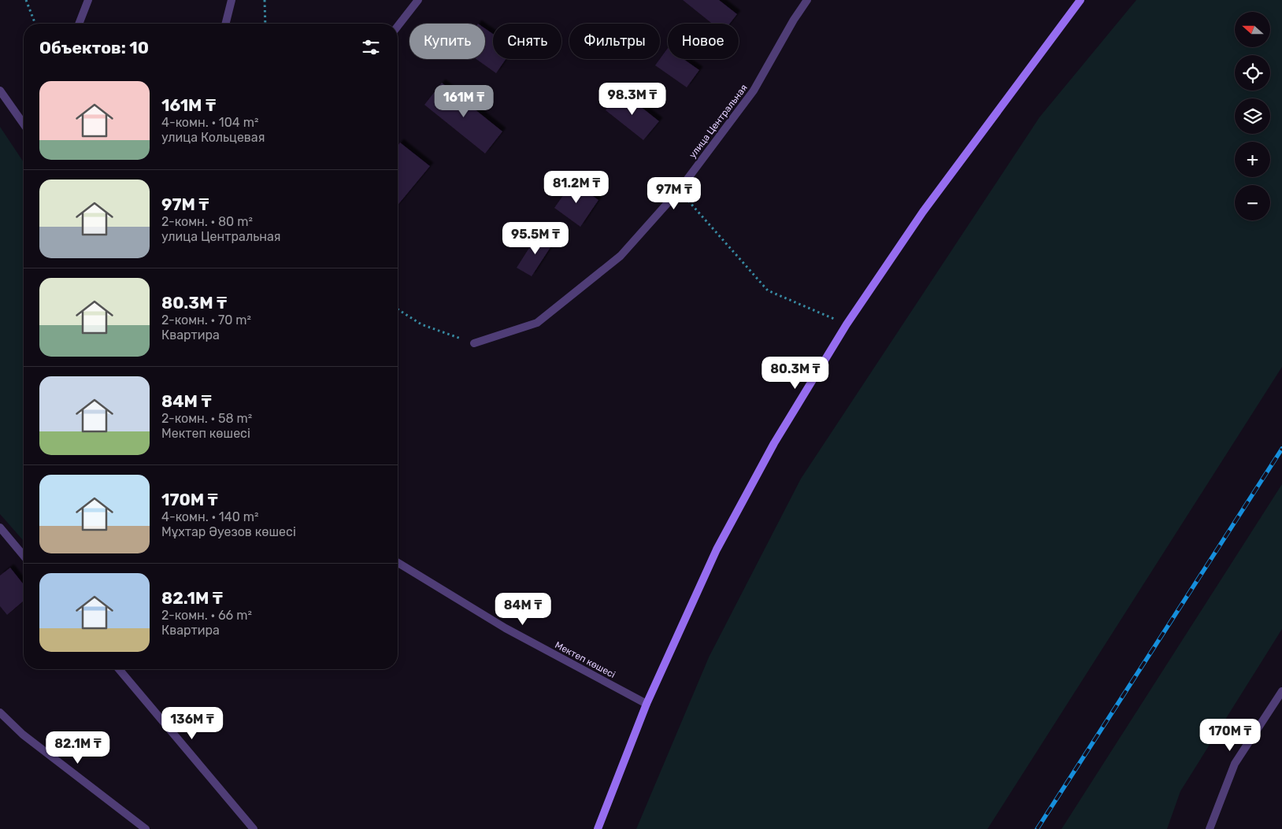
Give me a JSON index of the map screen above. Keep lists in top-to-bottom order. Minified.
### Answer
{"streets":{"street":["улица Центральная","Мектеп көшесі"]},"north":"left","page":{"map_buttons":["+","−"],"chip":["Купить","Снять","Фильтры","Новое"],"heading":"Объектов: 10","list":[{"name":"161M ₸","note":"4-комн. · 104 m² · улица Кольцевая"},{"name":"97M ₸","note":"2-комн. · 80 m² · улица Центральная"},{"name":"80.3M ₸","note":"2-комн. · 70 m² · Квартира"},{"name":"84M ₸","note":"2-комн. · 58 m² · Мектеп көшесі"},{"name":"170M ₸","note":"4-комн. · 140 m² · Мұхтар Әуезов көшесі"},{"name":"82.1M ₸","note":"2-комн. · 66 m² · Квартира"}],"price":["98.3M ₸","161M ₸","81.2M ₸","97M ₸","95.5M ₸","80.3M ₸","84M ₸","136M ₸","170M ₸","82.1M ₸"]}}
